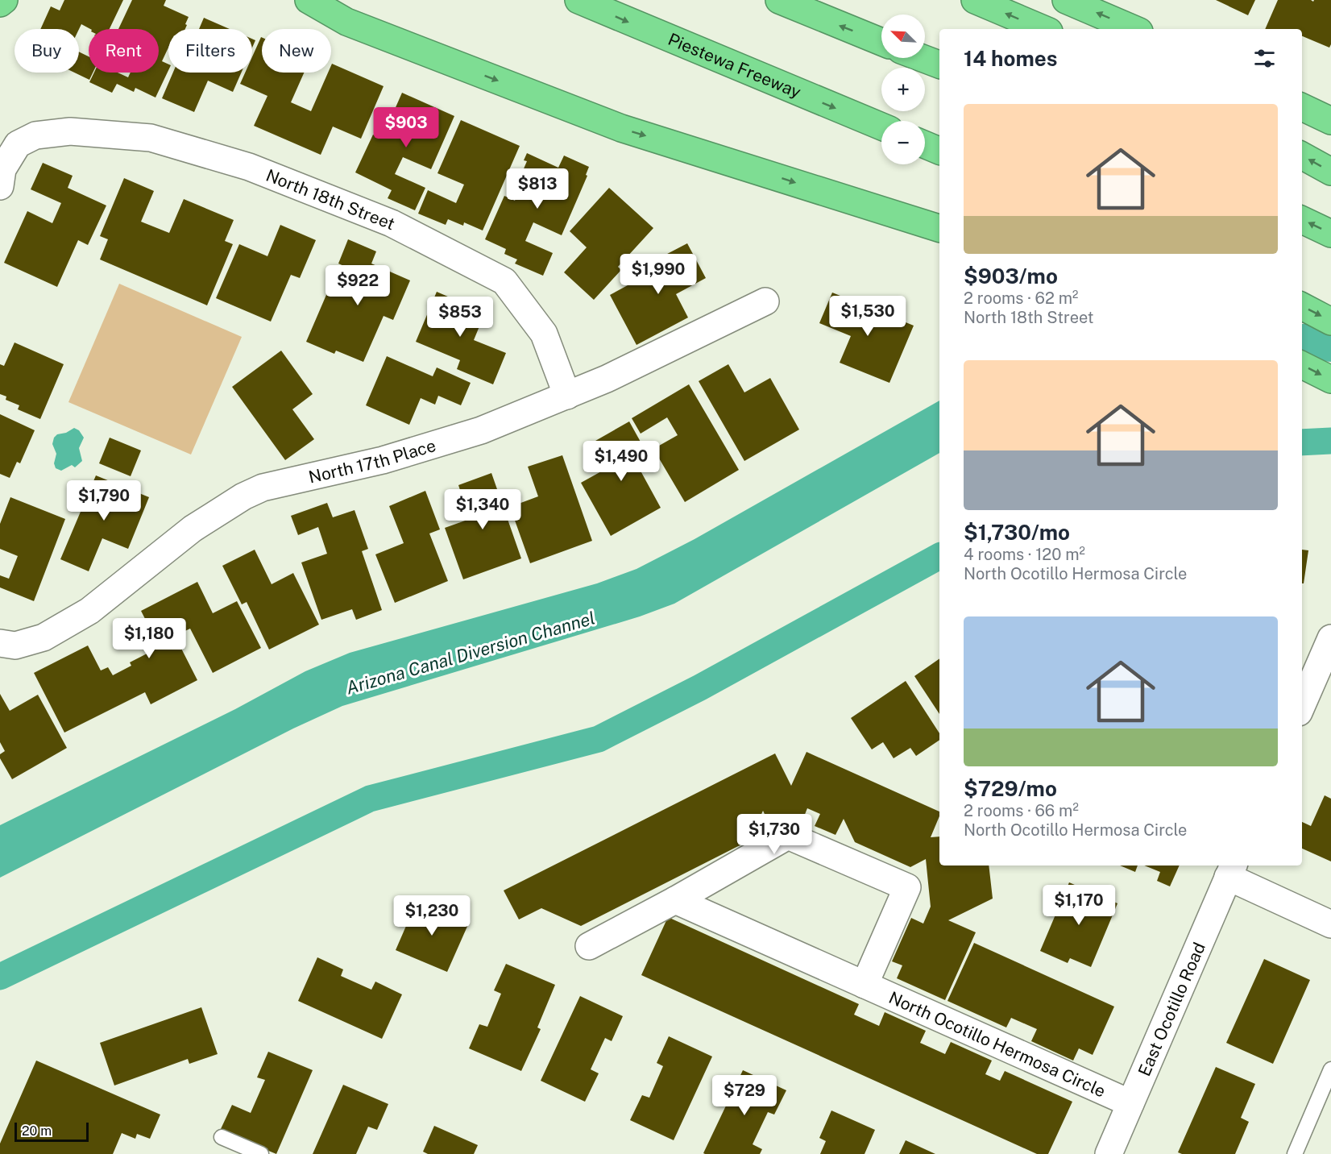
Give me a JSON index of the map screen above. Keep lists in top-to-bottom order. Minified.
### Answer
{"streets":{"highway":["Piestewa Freeway"],"street":["North 18th Street","North 17th Place","East Ocotillo Road","North Ocotillo Hermosa Circle"]},"crossings":[["North 18th Street","North 17th Place"],["East Ocotillo Road","North Ocotillo Hermosa Circle"]],"water":["Arizona Canal Diversion Channel"],"scale_bar":"20 m","north":"top left","page":{"map_buttons":["+","−"],"chip":["Buy","Rent","Filters","New"],"heading":"14 homes","list":[{"name":"$903/mo","note":"2 rooms · 62 m² · North 18th Street"},{"name":"$1,730/mo","note":"4 rooms · 120 m² · North Ocotillo Hermosa Circle"},{"name":"$729/mo","note":"2 rooms · 66 m² · North Ocotillo Hermosa Circle"}],"price":["$903","$813","$1,990","$922","$1,530","$853","$1,490","$1,790","$1,340","$1,180","$1,730","$1,170","$1,230","$729"],"scale":"20 m"}}
